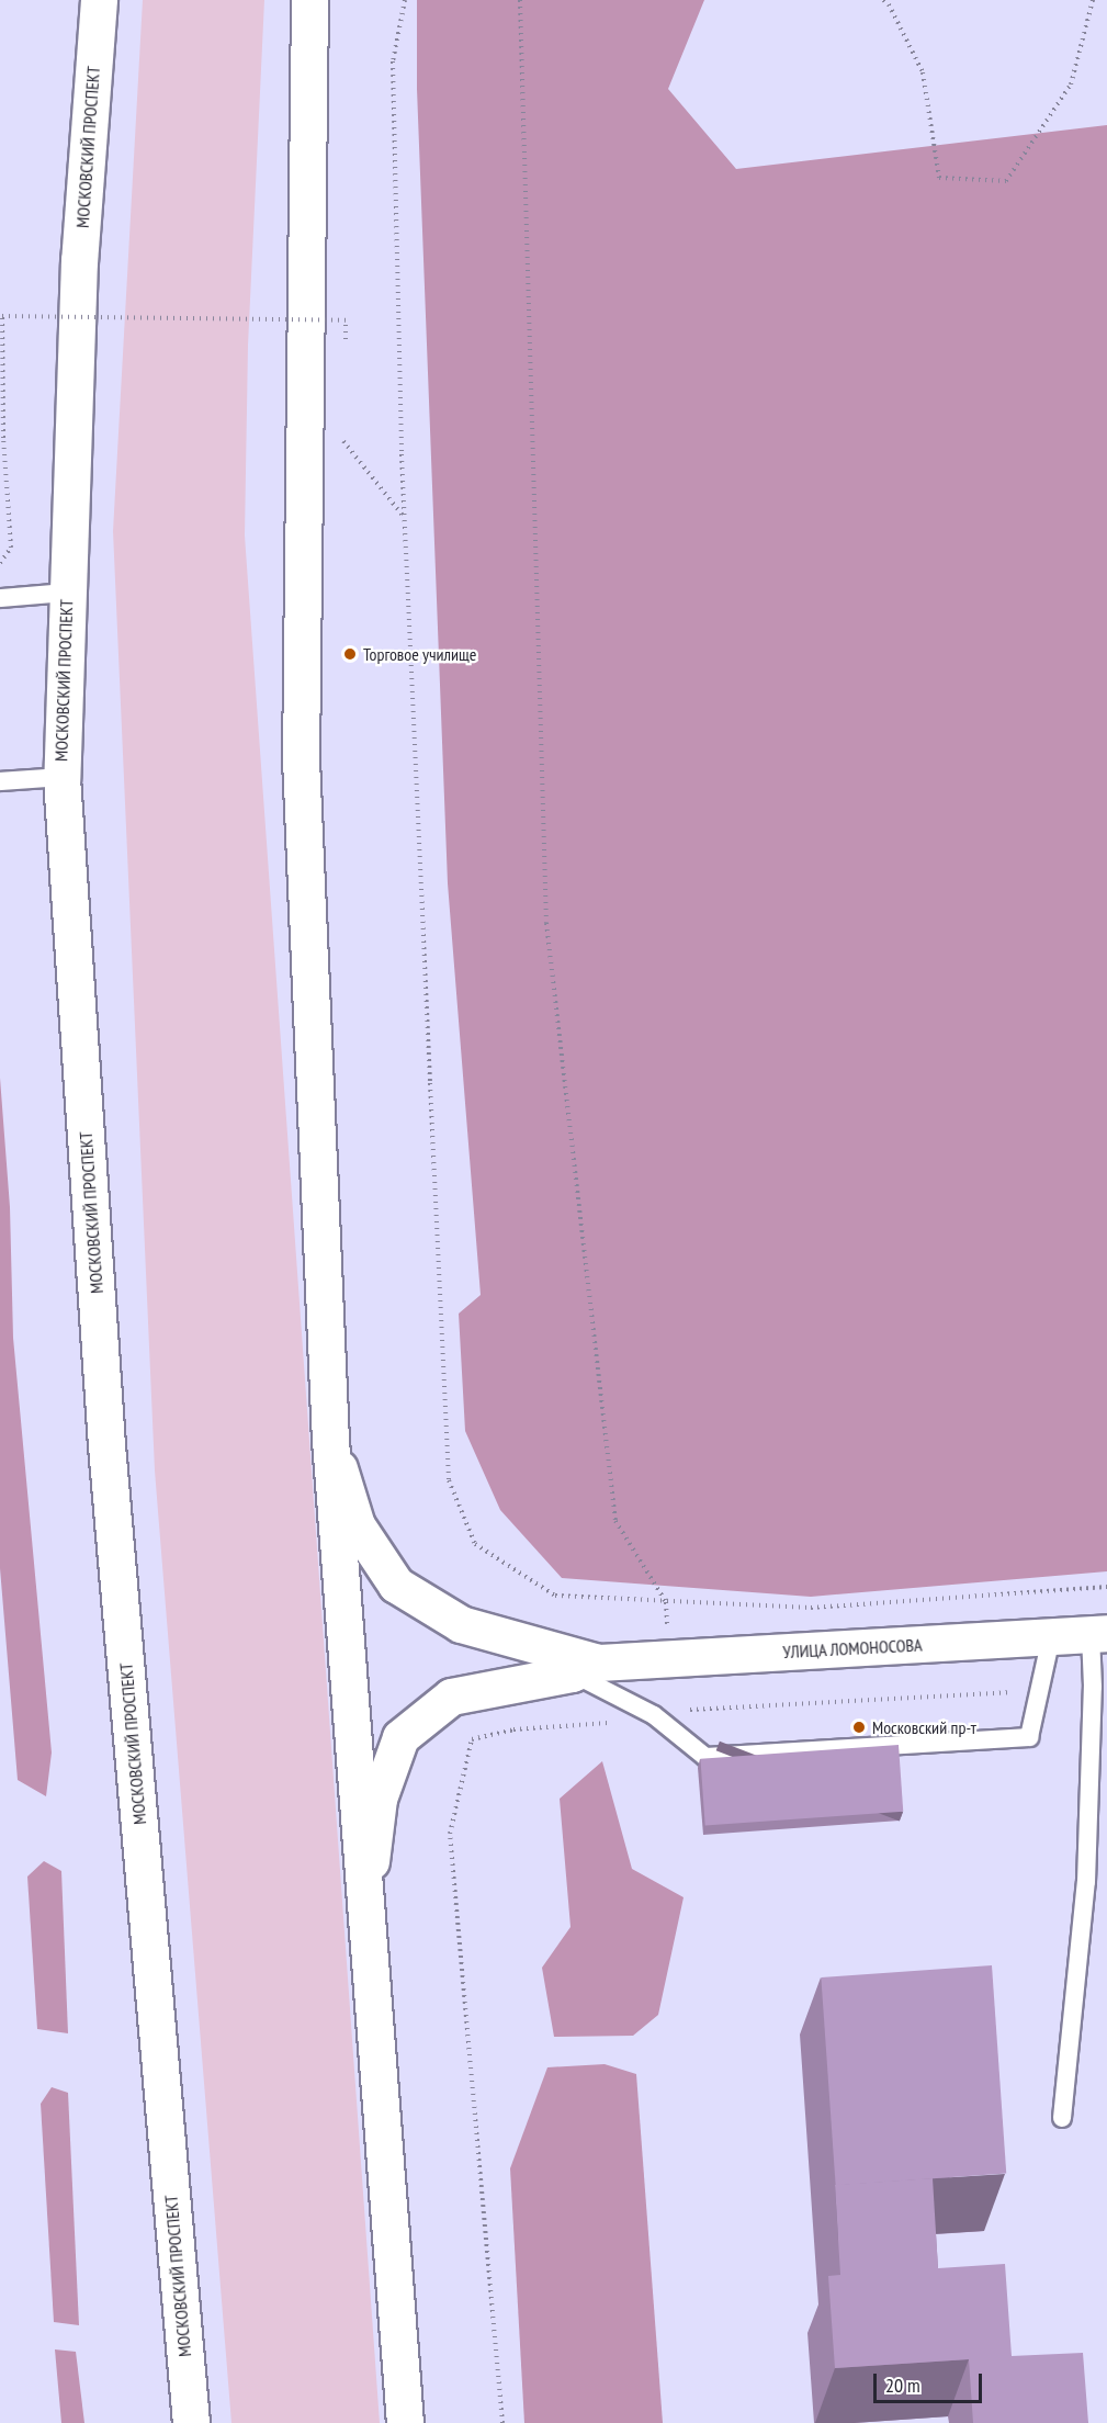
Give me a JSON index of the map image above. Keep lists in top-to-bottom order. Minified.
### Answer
{"streets":{"main road":["МОСКОВСКИЙ ПРОСПЕКТ","УЛИЦА ЛОМОНОСОВА"]},"places":["Торговое училище","Московский пр-т"],"scale_bar":"20 m"}
